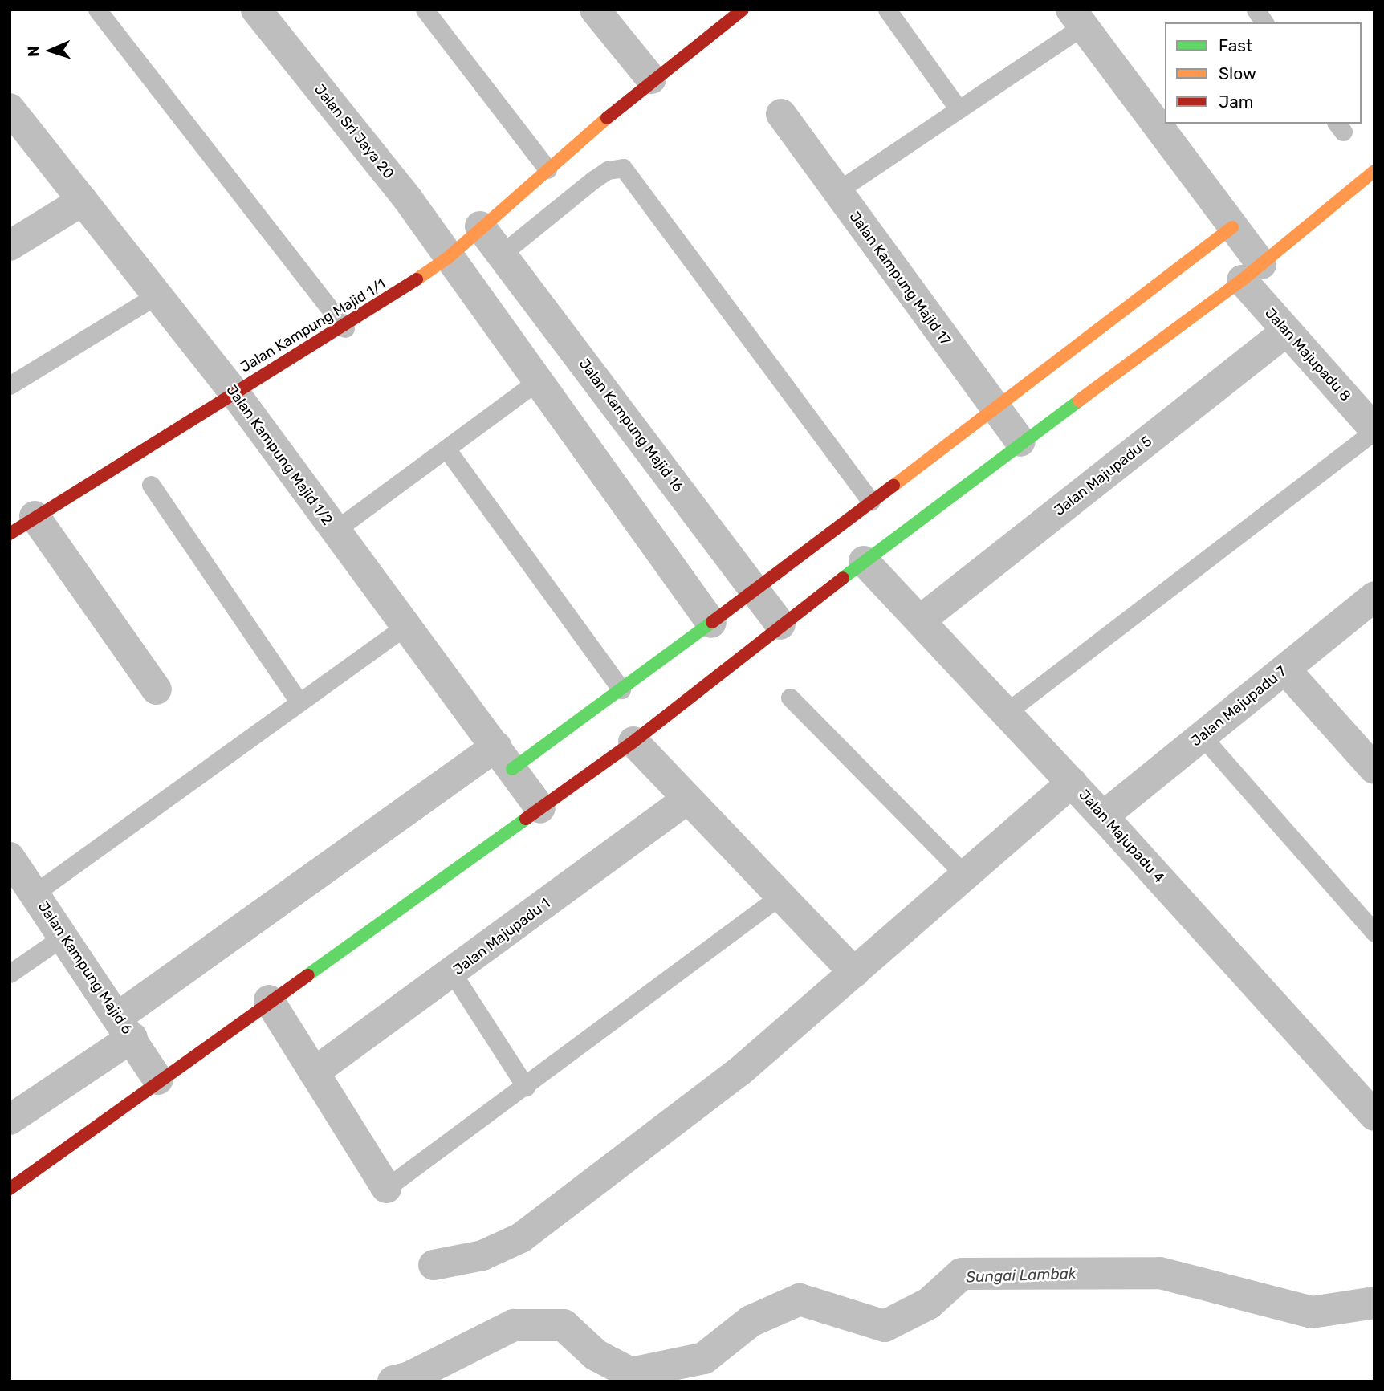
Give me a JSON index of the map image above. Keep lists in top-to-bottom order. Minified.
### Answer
{"streets":{"street":["Jalan Sri Jaya 20","Jalan Kampung Majid 17","Jalan Kampung Majid 1/1","Jalan Majupadu 8","Jalan Kampung Majid 16","Jalan Kampung Majid 1/2","Jalan Majupadu 5","Jalan Majupadu 7","Jalan Majupadu 4","Jalan Majupadu 1","Jalan Kampung Majid 6"]},"crossings":[["Jalan Sri Jaya 20","Jalan Kampung Majid 1/1"],["Jalan Kampung Majid 1/1","Jalan Kampung Majid 16"],["Jalan Kampung Majid 1/1","Jalan Kampung Majid 1/2"],["Jalan Majupadu 8","Jalan Majupadu 5"],["Jalan Majupadu 5","Jalan Majupadu 4"],["Jalan Majupadu 7","Jalan Majupadu 4"]],"water":["Sungai Lambak"],"legend":["Fast","Slow","Jam"],"north":"left"}
